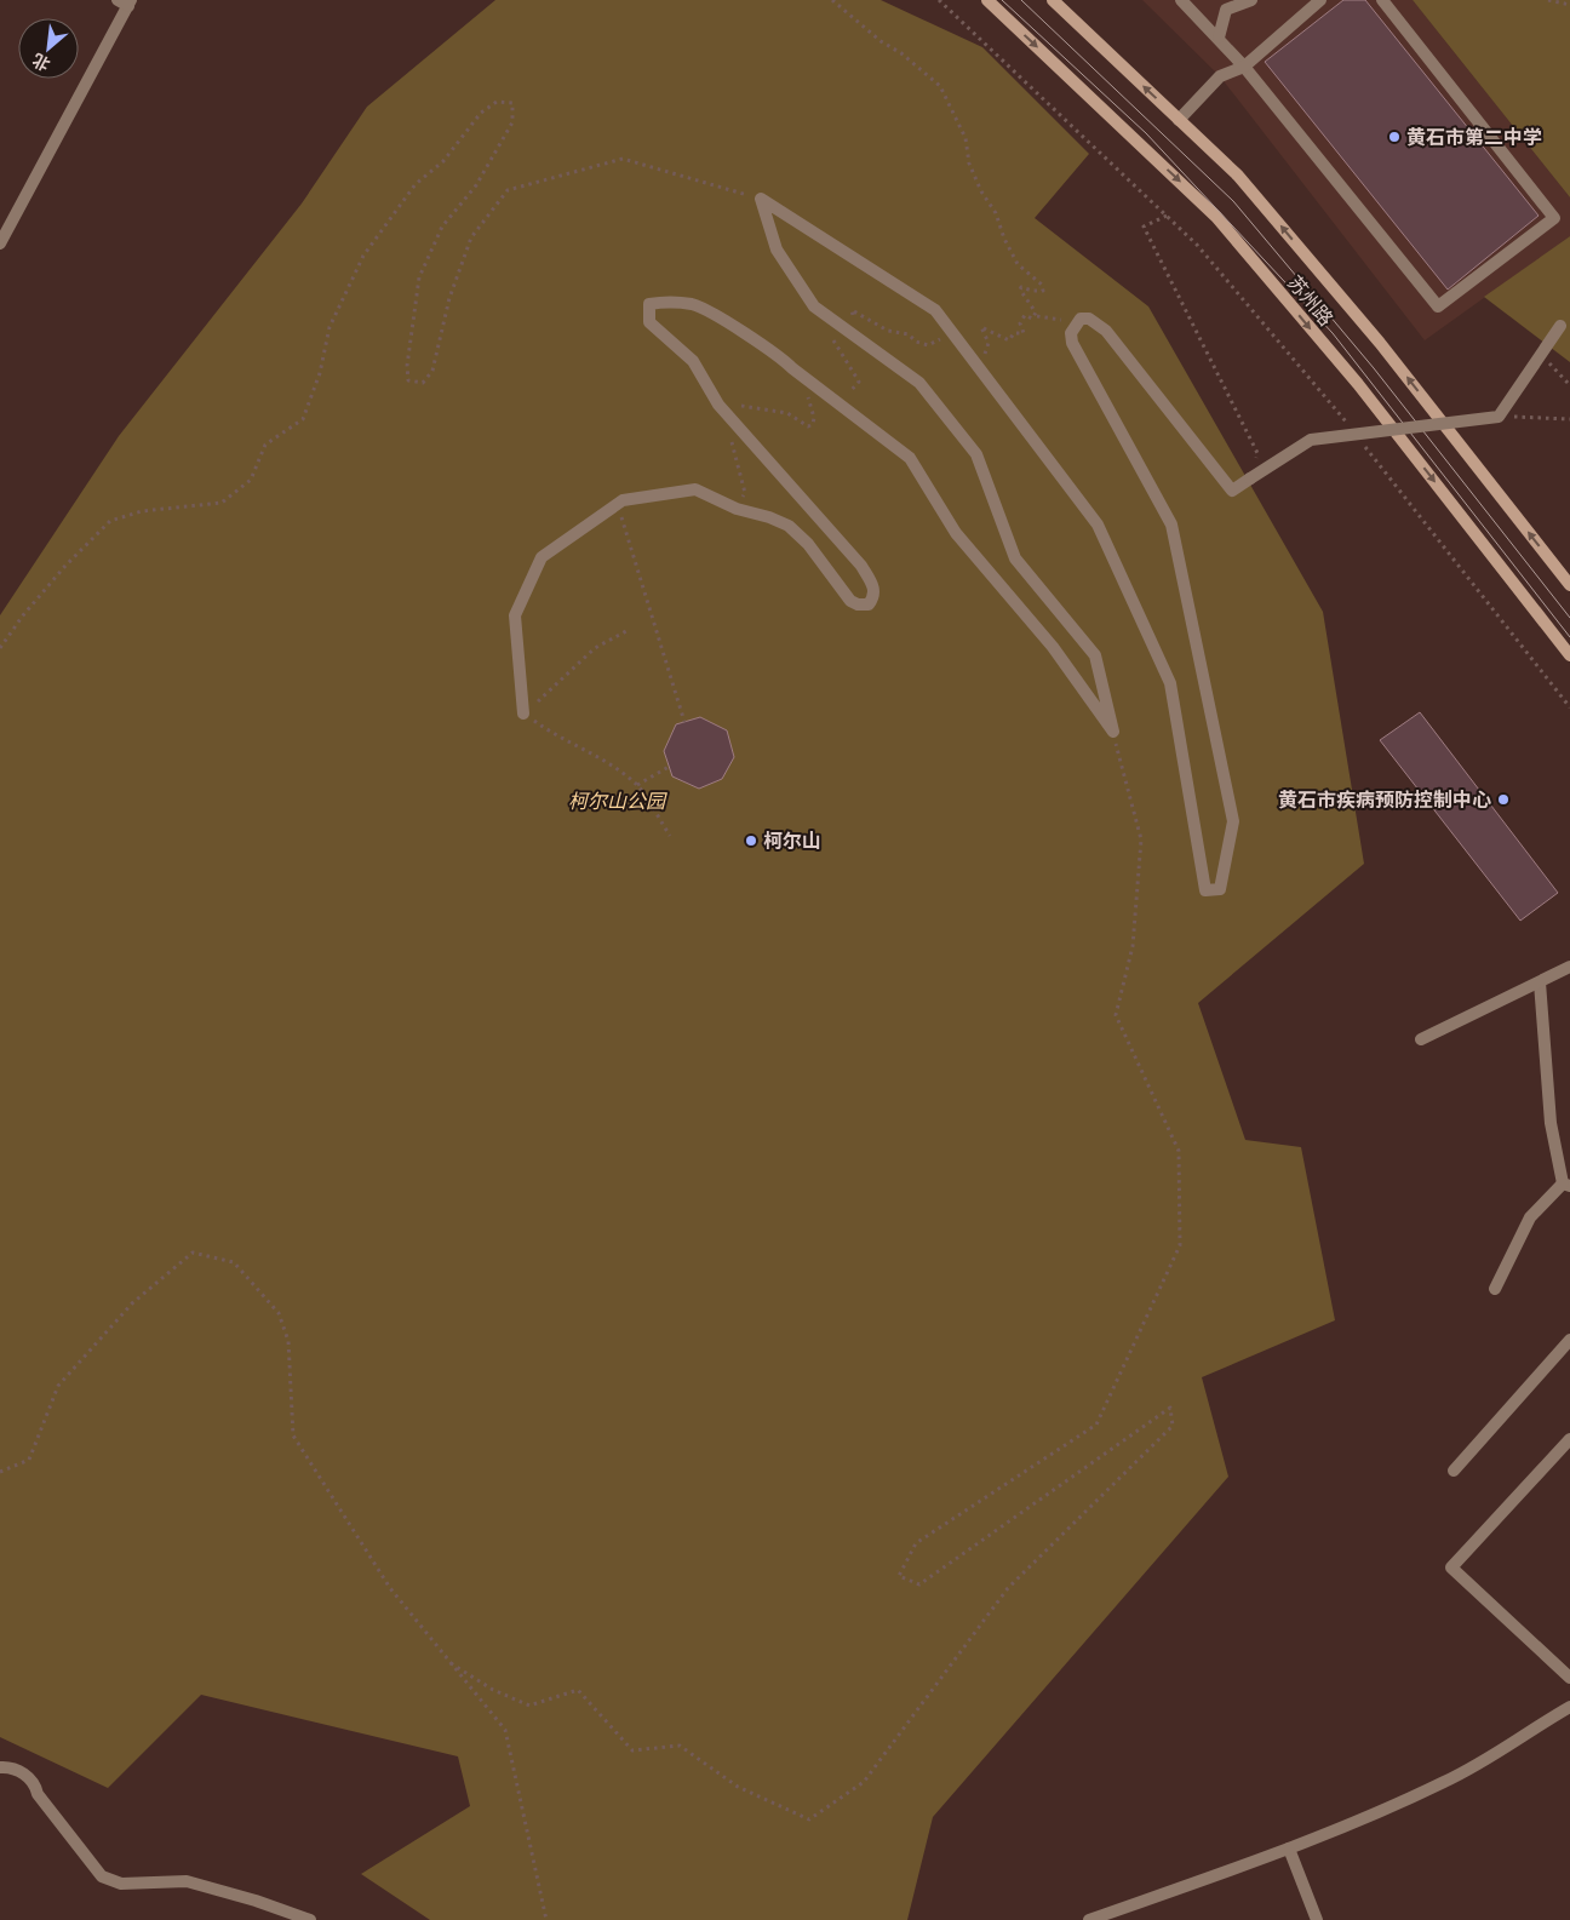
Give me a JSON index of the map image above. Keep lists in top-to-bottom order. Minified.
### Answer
{"streets":{"main road":["苏州路"]},"parks":["柯尔山公园"],"places":["黄石市第二中学","黄石市疾病预防控制中心","柯尔山"],"north":"bottom left"}
